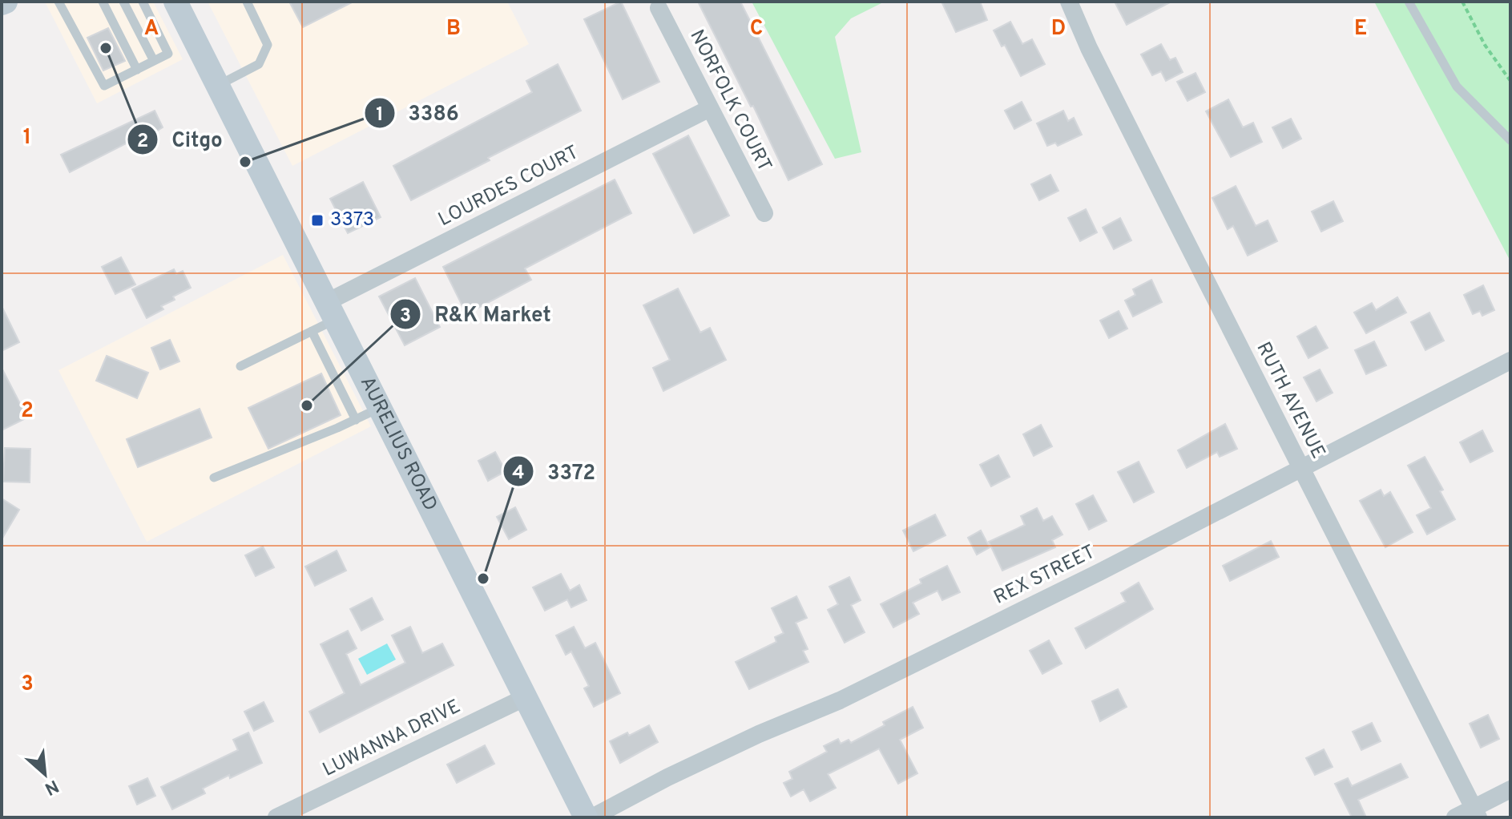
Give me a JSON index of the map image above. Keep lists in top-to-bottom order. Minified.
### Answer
{"streets":{"street":["NORFOLK COURT","LOURDES COURT","RUTH AVENUE","AURELIUS ROAD","REX STREET","LUWANNA DRIVE"]},"crossings":[["NORFOLK COURT","LOURDES COURT"],["LOURDES COURT","AURELIUS ROAD"],["RUTH AVENUE","REX STREET"],["AURELIUS ROAD","LUWANNA DRIVE"]],"places":{"other":["Citgo","3386","R&K Market","3372"],"transit":["3373"]},"north":"bottom right","grid":{"columns":["A","B","C","D","E"],"rows":["1","2","3"]}}
